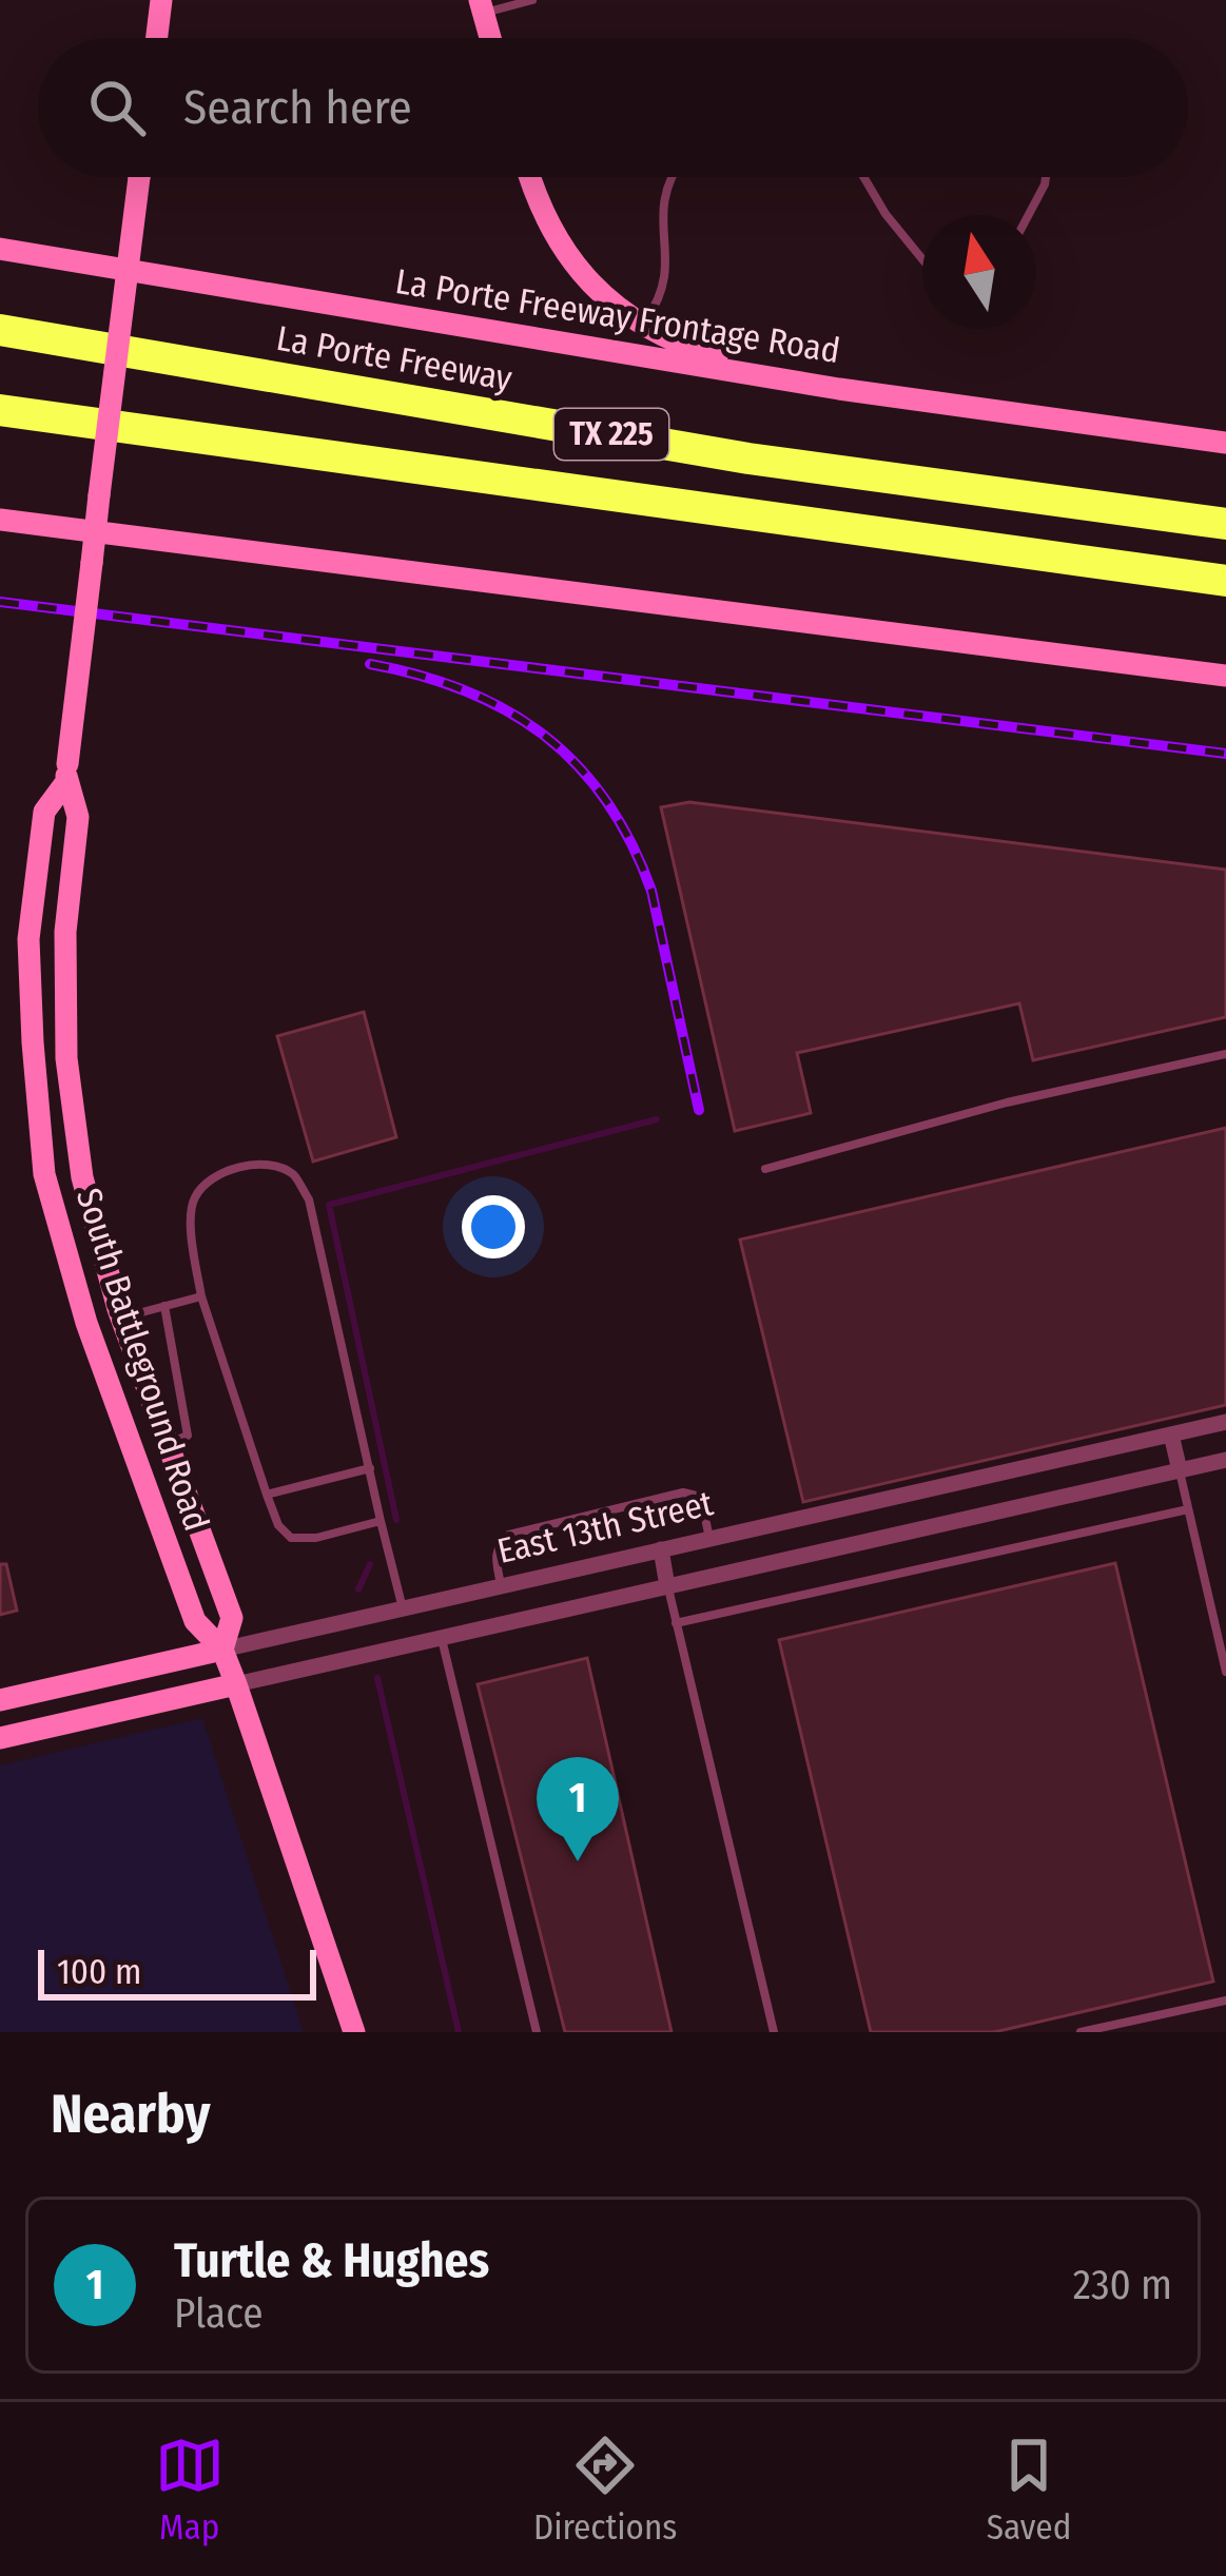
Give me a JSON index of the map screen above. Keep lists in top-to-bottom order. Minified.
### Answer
{"streets":{"highway":["La Porte Freeway","TX 225"],"main road":["La Porte Freeway Frontage Road","South Battleground Road","East 13th Street"]},"crossings":[["South Battleground Road","East 13th Street"]],"scale_bar":"100 m","north":"top","page":{"search":"Search here","pins":"1","scale":"100 m","heading":"Nearby","list":[{"mark":"1","name":"Turtle & Hughes","note":"Place","value":"230 m"}],"nav":["Map","Directions","Saved"]}}
